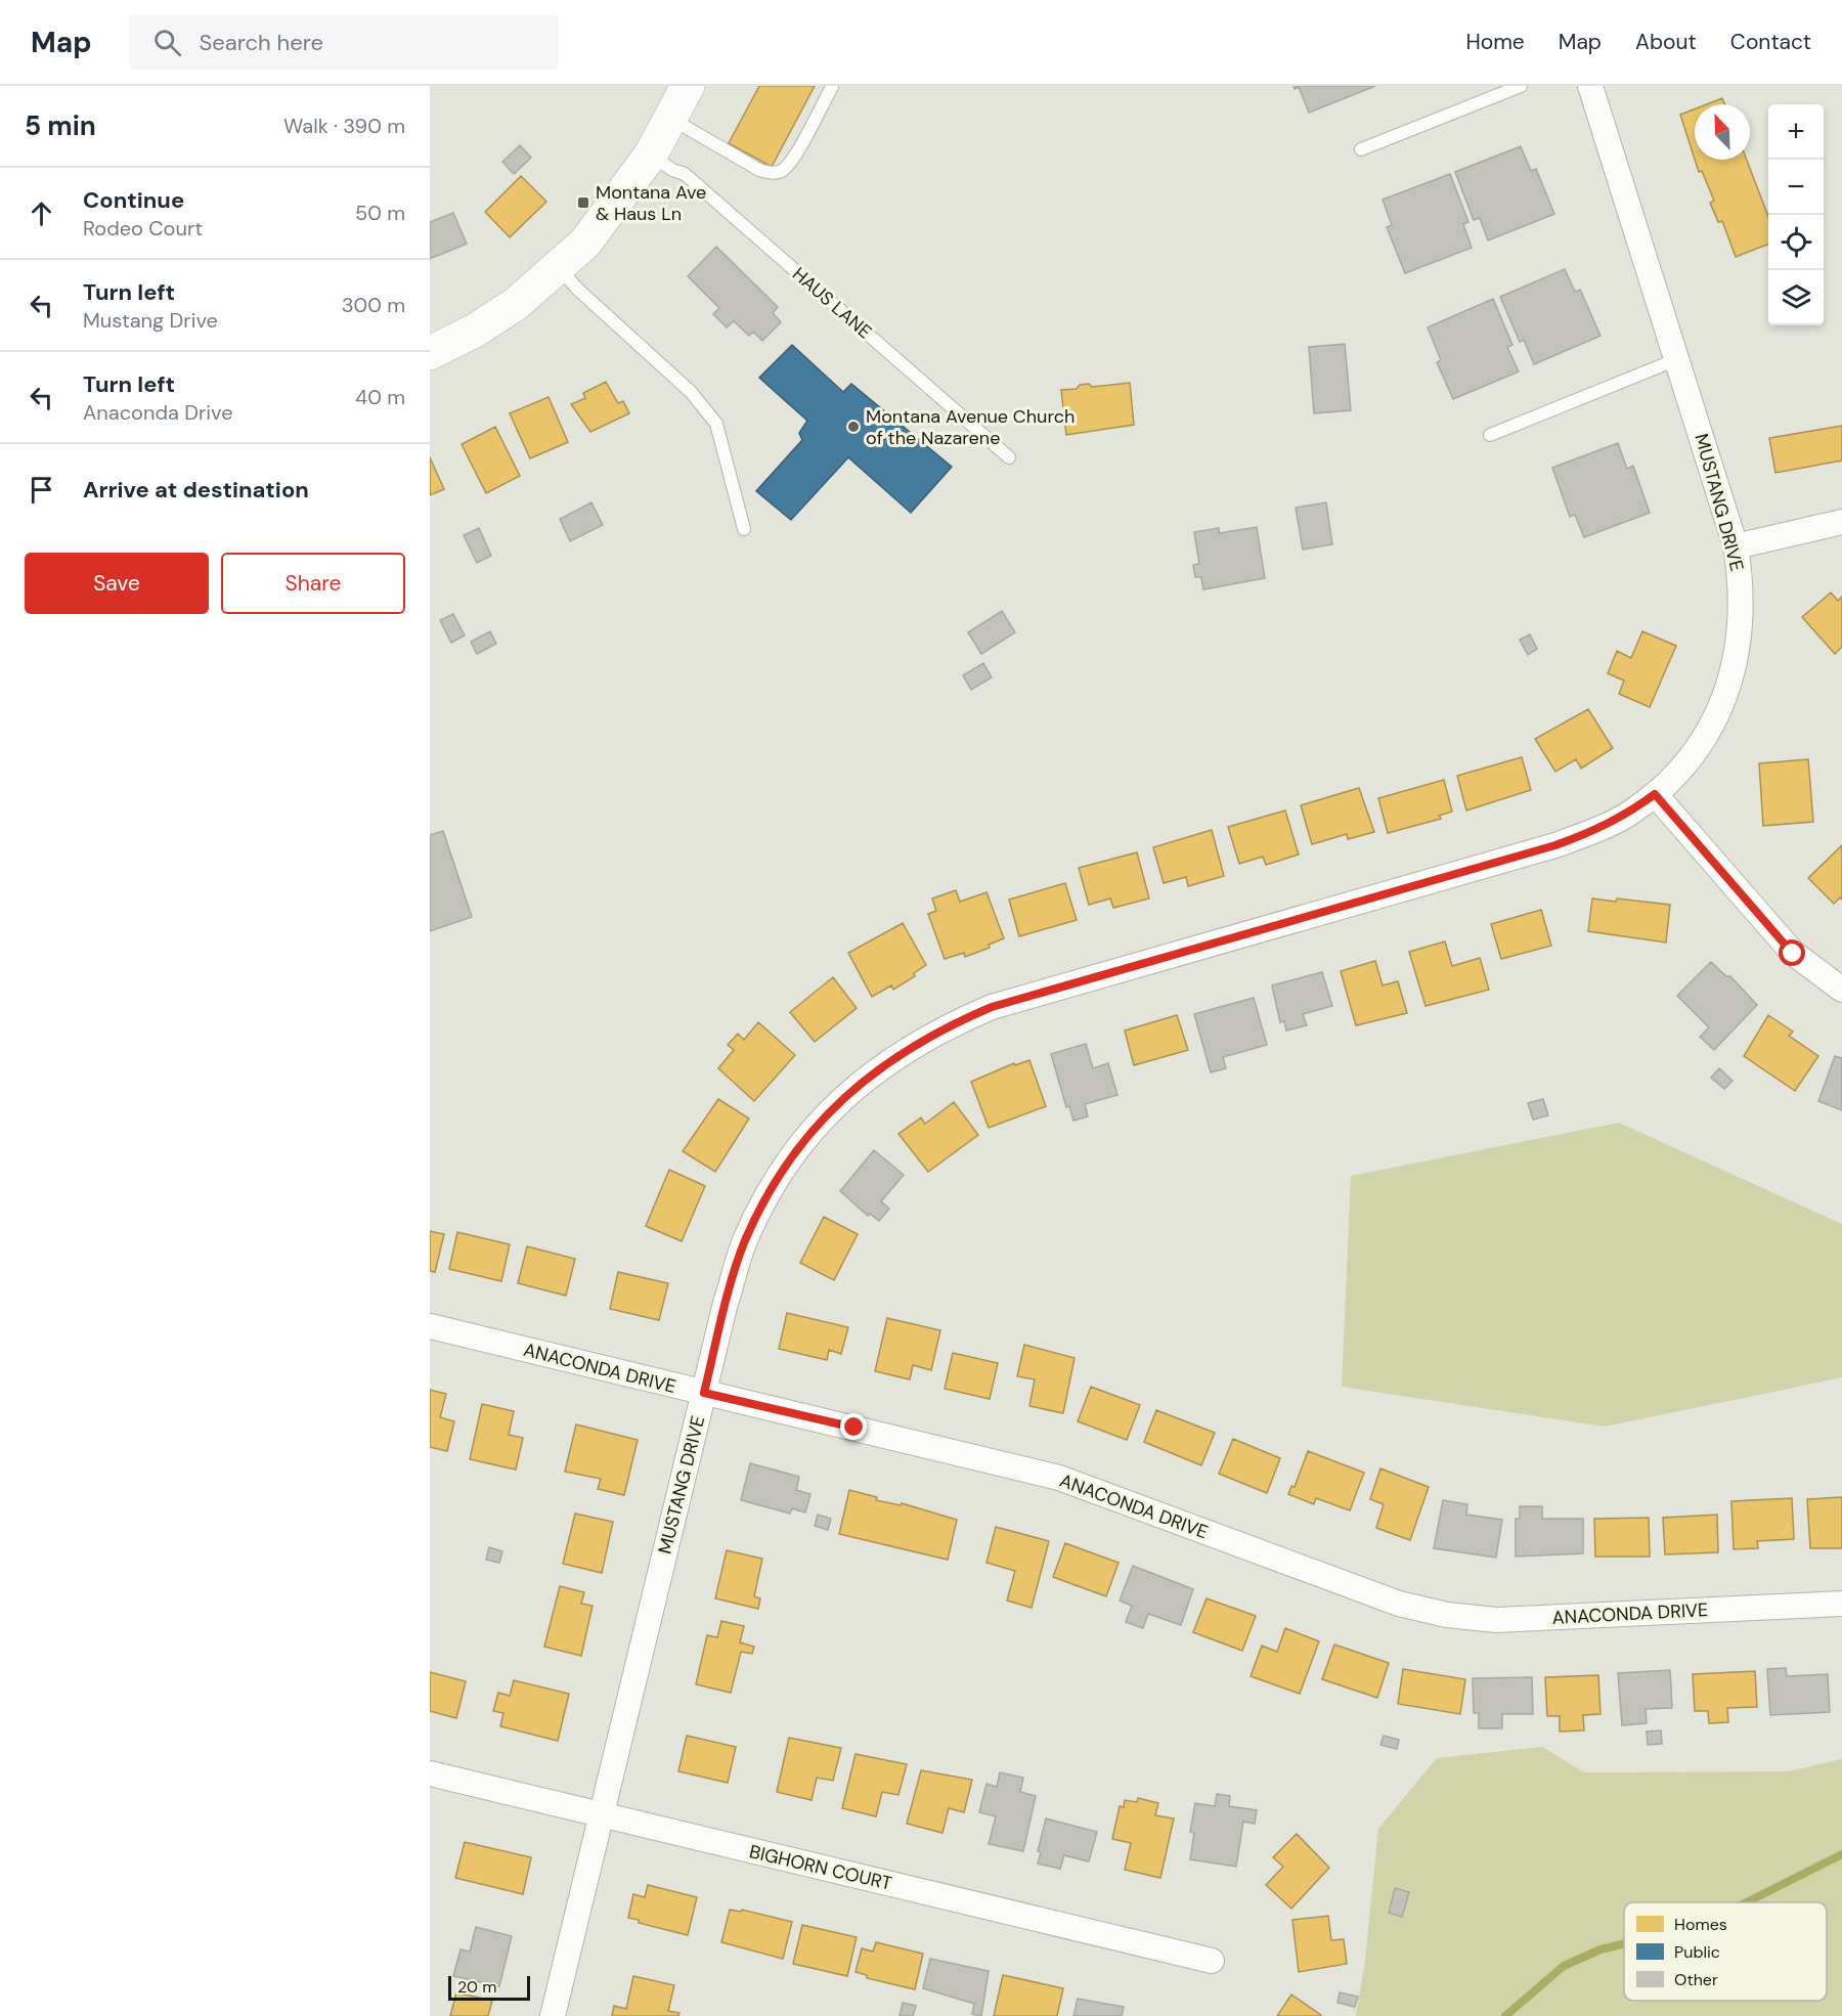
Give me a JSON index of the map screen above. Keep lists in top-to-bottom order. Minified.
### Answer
{"streets":{"street":["MUSTANG DRIVE","ANACONDA DRIVE","BIGHORN COURT"],"lane":["HAUS LANE"]},"crossings":[["MUSTANG DRIVE","ANACONDA DRIVE"],["MUSTANG DRIVE","BIGHORN COURT"]],"places":{"transit":["Montana Ave & Haus Ln"],"other":["Montana Avenue Church of the Nazarene"]},"legend":["Homes","Public","Other"],"scale_bar":"20 m","north":"top left","page":{"header":"Map","search":"Search here","nav":["Home","Map","About","Contact"],"heading":["5 min","Walk · 390 m"],"map_buttons":["+","−"],"list":[["Continue","Rodeo Court","50 m"],["Turn left","Mustang Drive","300 m"],["Turn left","Anaconda Drive","40 m"],"Arrive at destination"],"buttons":["Save","Share"],"scale":"20 m"}}
